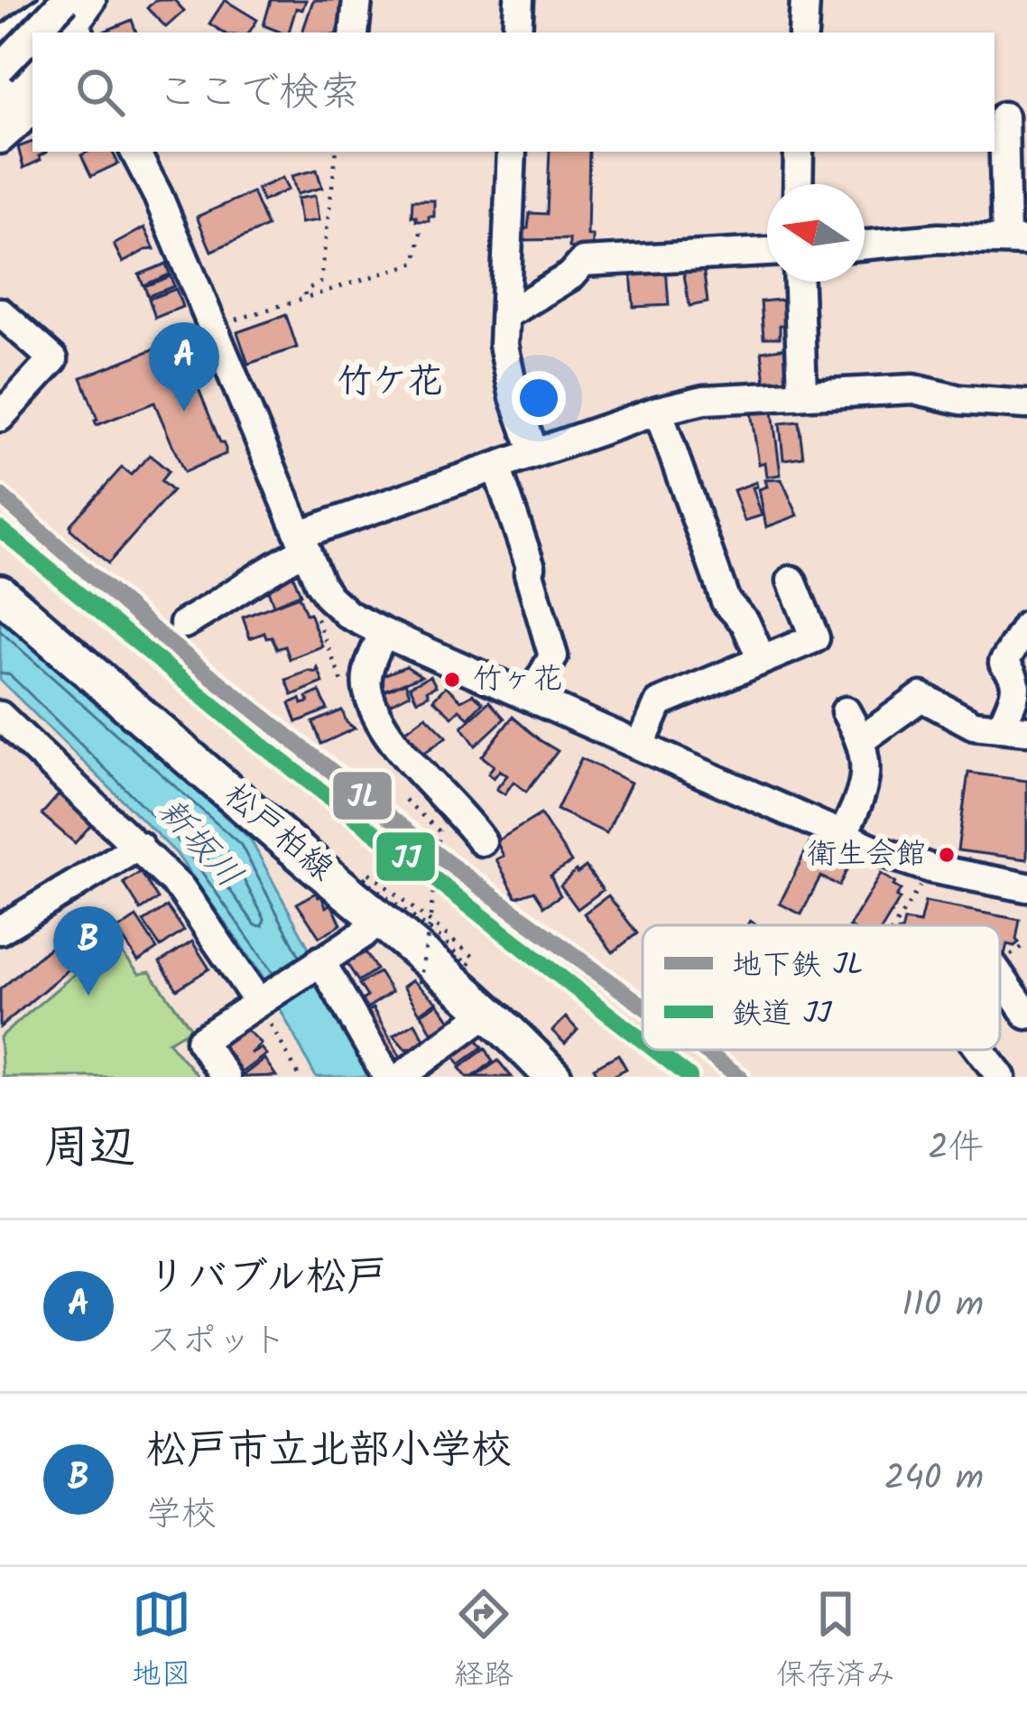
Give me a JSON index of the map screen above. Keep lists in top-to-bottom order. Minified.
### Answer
{"streets":{"main road":["松戸柏線"]},"districts":["竹ケ花"],"water":["新坂川"],"places":["竹ヶ花","衛生会館"],"lines":["metro line JL","rail line JJ"],"legend":["地下鉄 JL","鉄道 JJ"],"north":"left","page":{"search":"ここで検索","pins":["A","B"],"heading":["周辺","2件"],"list":[{"mark":"A","name":"リバブル松戸","note":"スポット","value":"110 m"},{"mark":"B","name":"松戸市立北部小学校","note":"学校","value":"240 m"}],"nav":["地図","経路","保存済み"]}}
